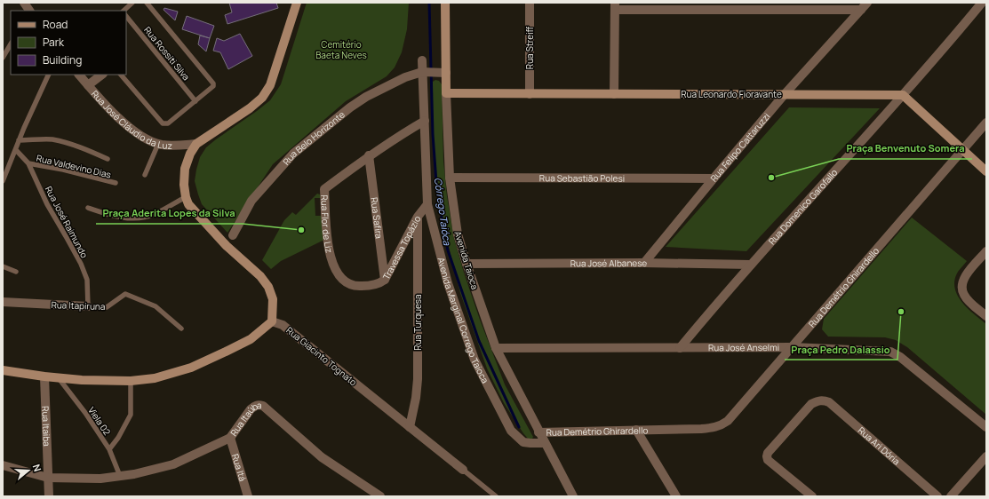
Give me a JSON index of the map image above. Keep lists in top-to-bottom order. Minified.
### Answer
{"streets":{"street":["Rua Streiff","Rua Leonardo Fioravante","Rua José Cláudio da Luz","Rua Belo Horizonte","Rua Felipo Cattaruzzi","Rua Sebastião Polesi","Rua Domenico Garofallo","Rua Safira","Rua Flor de Liz","Travessa Topázio","Avenida Taioca","Rua José Albanese","Rua Demétrio Ghirardello","Rua Itapiruna","Avenida Marginal Corrego Taioca","Rua Turquesa","Rua José Anselmi","Rua Giacinto Tognato","Rua Itaúba","Rua Itaiba","Rua Ari Dória","Rua Itá"],"lane":["Rua Rossiti Silva","Rua Valdevino Dias","Rua José Raimundo","Viela 02"]},"crossings":[["Rua Streiff","Rua Leonardo Fioravante"],["Rua Leonardo Fioravante","Rua Felipo Cattaruzzi"],["Rua Leonardo Fioravante","Rua Domenico Garofallo"],["Rua Leonardo Fioravante","Avenida Taioca"],["Rua Belo Horizonte","Avenida Taioca"],["Rua Belo Horizonte","Avenida Marginal Corrego Taioca"],["Rua Felipo Cattaruzzi","Rua Sebastião Polesi"],["Rua Felipo Cattaruzzi","Rua José Albanese"],["Rua Valdevino Dias","Rua José Raimundo"],["Rua Sebastião Polesi","Avenida Taioca"],["Rua Domenico Garofallo","Rua José Albanese"],["Rua Domenico Garofallo","Rua José Anselmi"],["Rua Safira","Rua Flor de Liz"],["Rua Safira","Travessa Topázio"],["Rua José Raimundo","Rua Itapiruna"],["Rua Flor de Liz","Travessa Topázio"],["Rua Flor de Liz","Avenida Marginal Corrego Taioca"],["Travessa Topázio","Avenida Marginal Corrego Taioca"],["Travessa Topázio","Rua Turquesa"],["Avenida Taioca","Rua José Albanese"],["Avenida Taioca","Rua Demétrio Ghirardello"],["Avenida Taioca","Avenida Marginal Corrego Taioca"],["Avenida Taioca","Rua José Anselmi"],["Rua Demétrio Ghirardello","Rua José Anselmi"],["Rua Turquesa","Rua Giacinto Tognato"],["Viela 02","Rua Itaúba"],["Rua Itaúba","Rua Itaiba"],["Rua Itaúba","Rua Itá"]],"water":["Córrego Taióca"],"parks":["Cemitério Baeta Neves"],"places":["Praça Benvenuto Somera","Praça Aderita Lopes da Silva","Praça Pedro Dalassio"],"legend":["Road","Park","Building"],"north":"right"}
